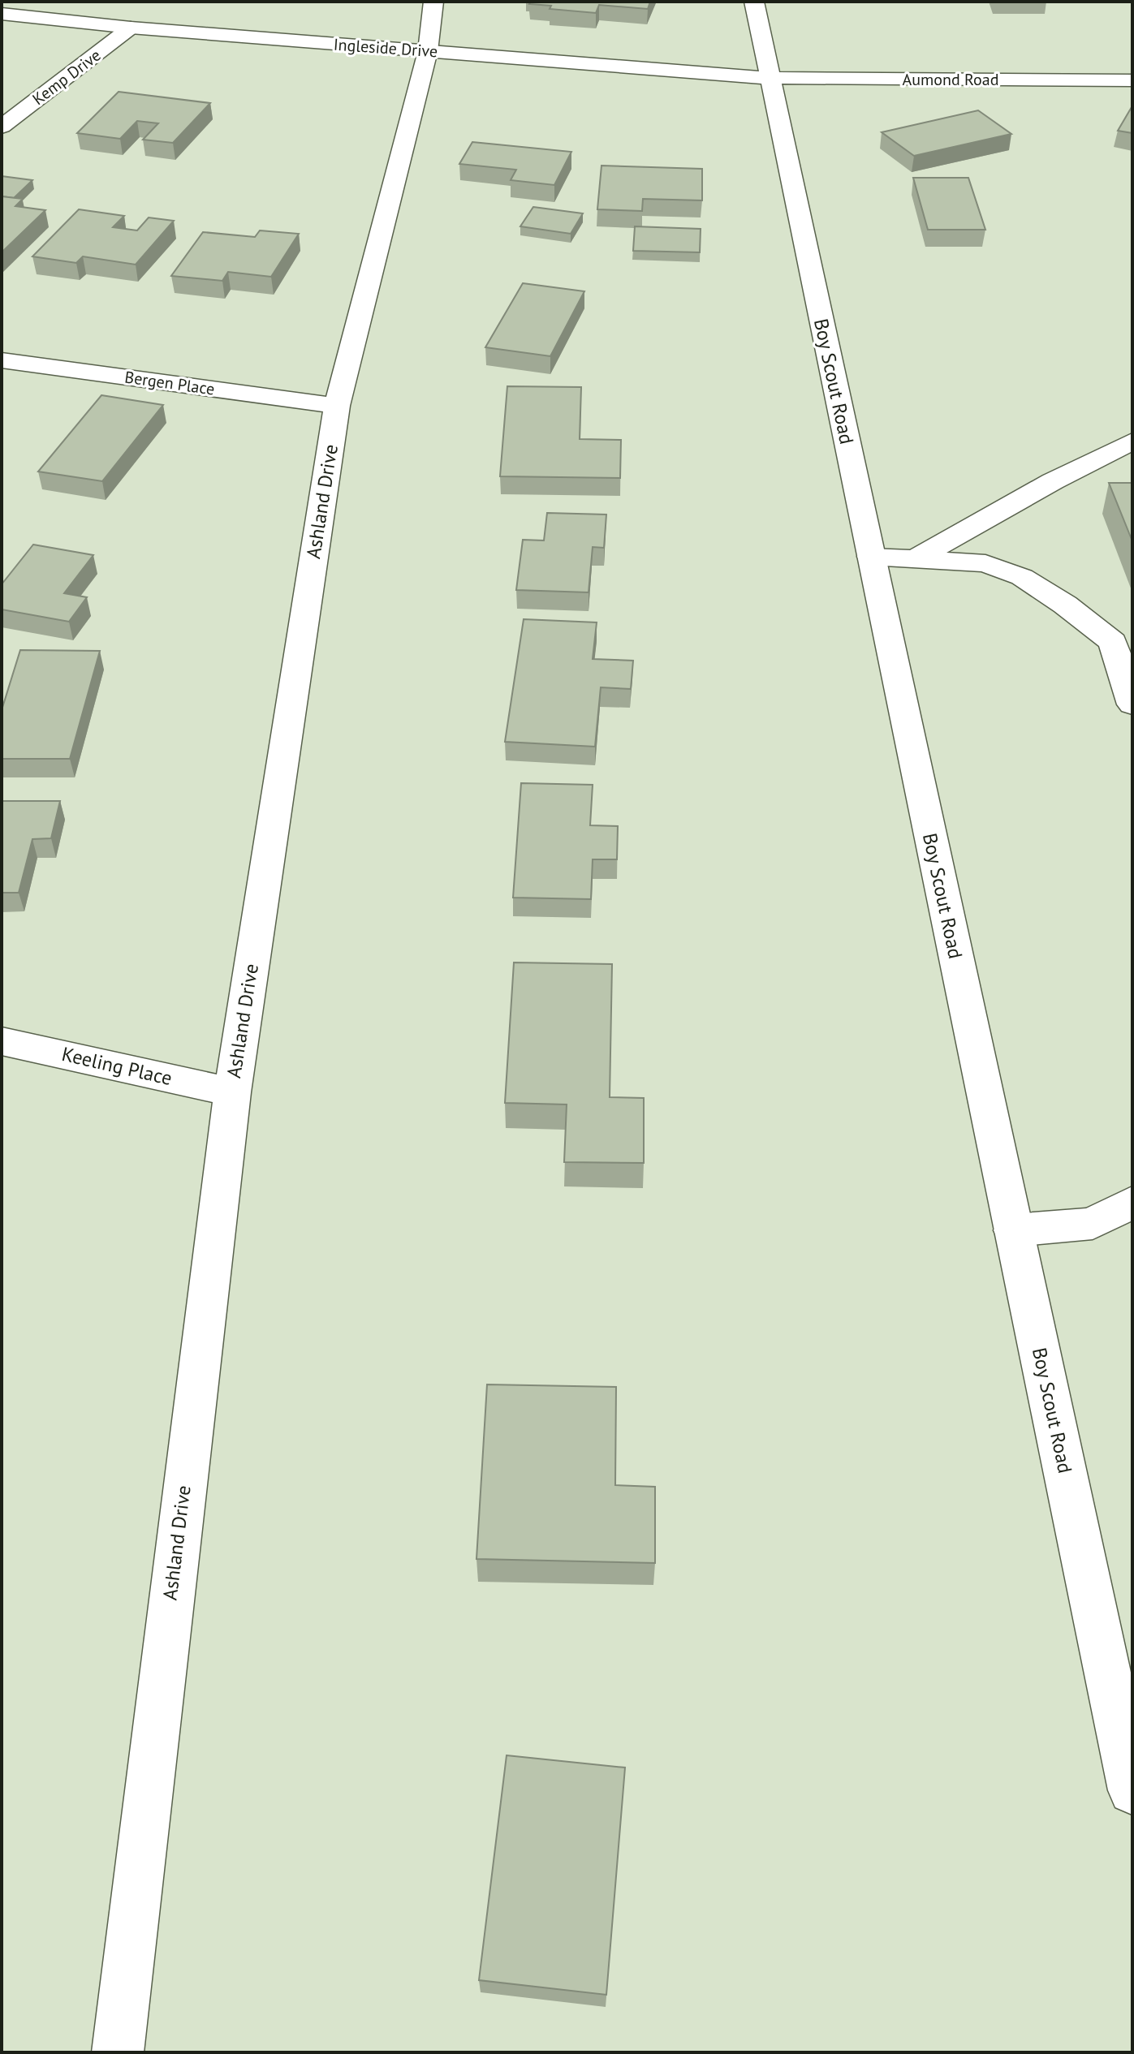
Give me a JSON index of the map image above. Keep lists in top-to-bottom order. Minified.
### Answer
{"streets":{"street":["Ingleside Drive","Kemp Drive","Aumond Road","Boy Scout Road","Bergen Place","Ashland Drive","Keeling Place"]},"crossings":[["Ingleside Drive","Kemp Drive"],["Ingleside Drive","Aumond Road"],["Ingleside Drive","Boy Scout Road"],["Ingleside Drive","Ashland Drive"],["Aumond Road","Boy Scout Road"],["Bergen Place","Ashland Drive"],["Ashland Drive","Keeling Place"]]}
